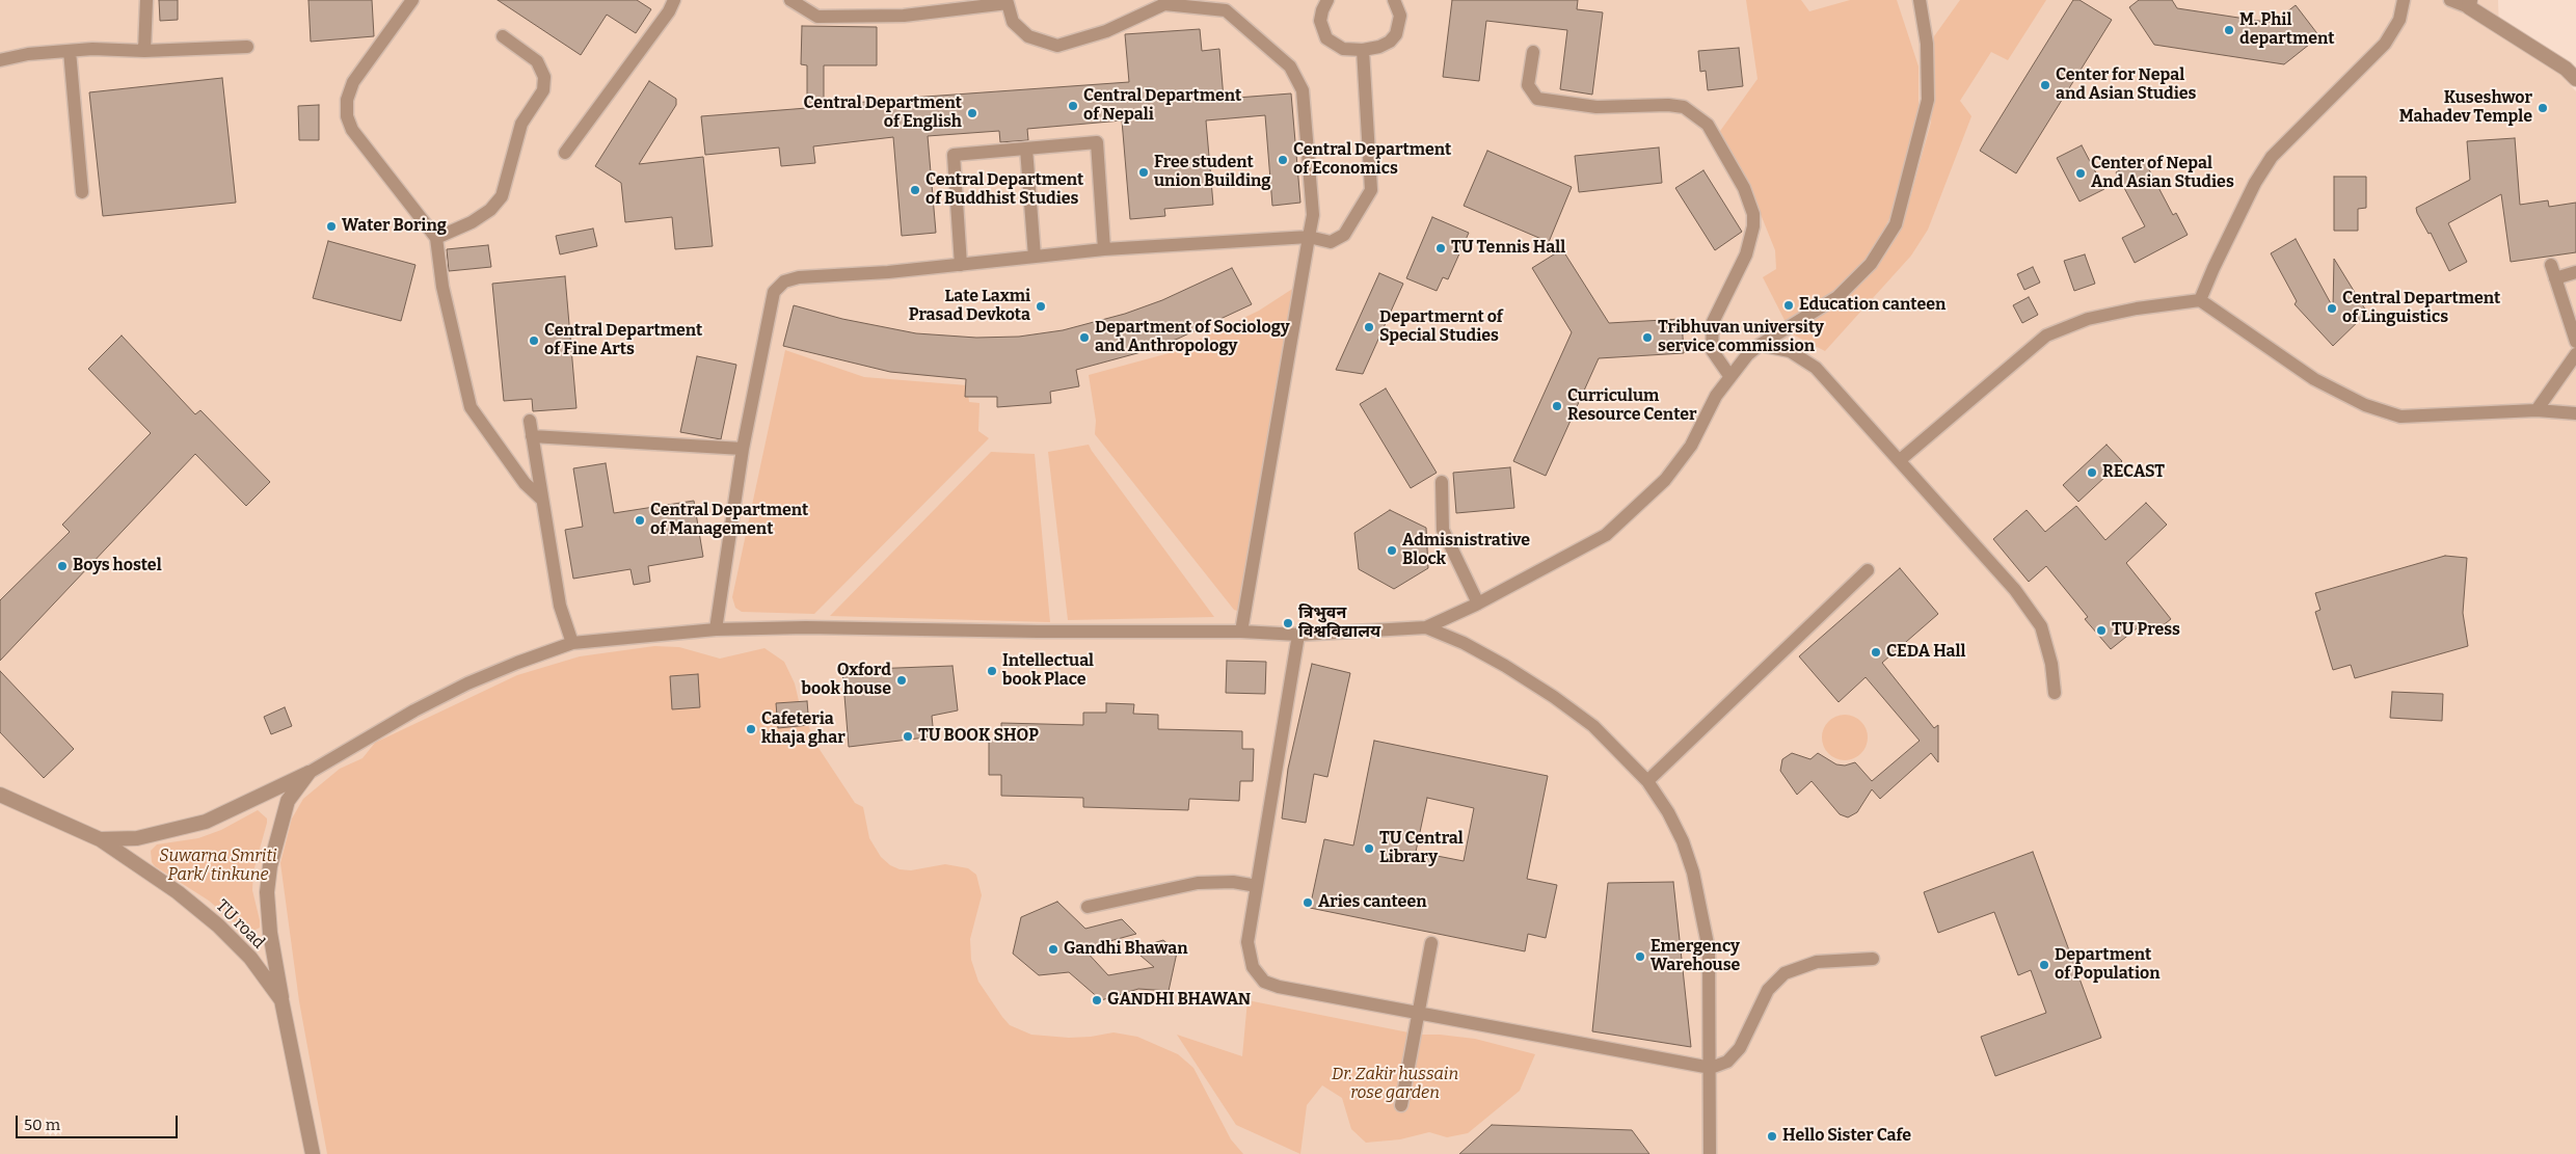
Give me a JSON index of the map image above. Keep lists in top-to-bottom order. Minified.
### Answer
{"streets":{"street":["TU road"]},"parks":["Suwarna Smriti Park/ tinkune","Dr. Zakir hussain rose garden"],"places":["M. Phil department","Center for Nepal and Asian Studies","Central Department of Nepali","Kuseshwor Mahadev Temple","Central Department of English","Central Department of Economics","Free student union Building","Center of Nepal And Asian Studies","Central Department of Buddhist Studies","Water Boring","TU Tennis Hall","Education canteen","Late Laxmi Prasad Devkota","Central Department of Linguistics","Departmernt of Special Studies","Department of Sociology and Anthropology","Tribhuvan university service commission","Central Department of Fine Arts","Curriculum Resource Center","RECAST","Central Department of Management","Admisnistrative Block","Boys hostel","त्रिभुवन विश्वविद्यालय","TU Press","CEDA Hall","Intellectual book Place","Oxford book house","Cafeteria khaja ghar","TU BOOK SHOP","TU Central Library","Aries canteen","Gandhi Bhawan","Emergency Warehouse","Department of Population","GANDHI BHAWAN","Hello Sister Cafe"],"scale_bar":"50 m"}
